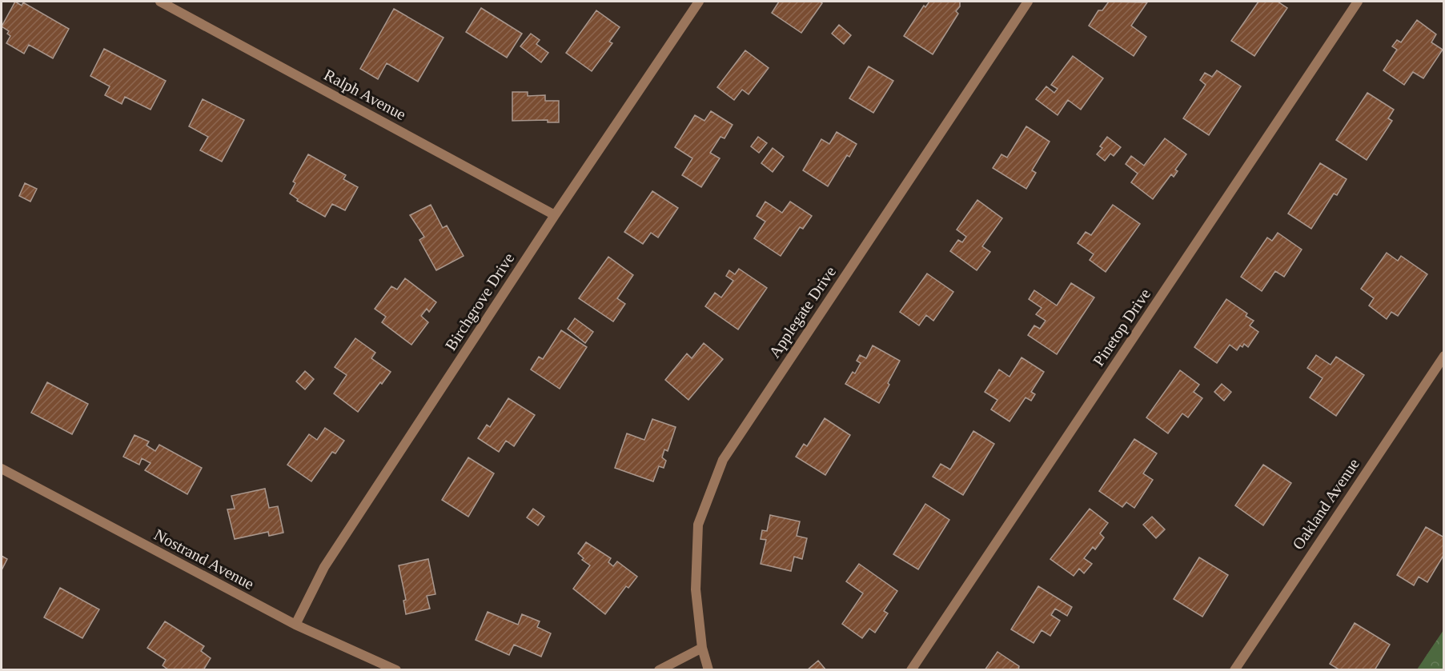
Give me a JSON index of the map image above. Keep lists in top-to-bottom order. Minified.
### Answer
{"streets":{"street":["Ralph Avenue","Birchgrove Drive","Applegate Drive","Pinetop Drive","Oakland Avenue","Nostrand Avenue"]},"crossings":[["Ralph Avenue","Birchgrove Drive"],["Birchgrove Drive","Nostrand Avenue"]]}
